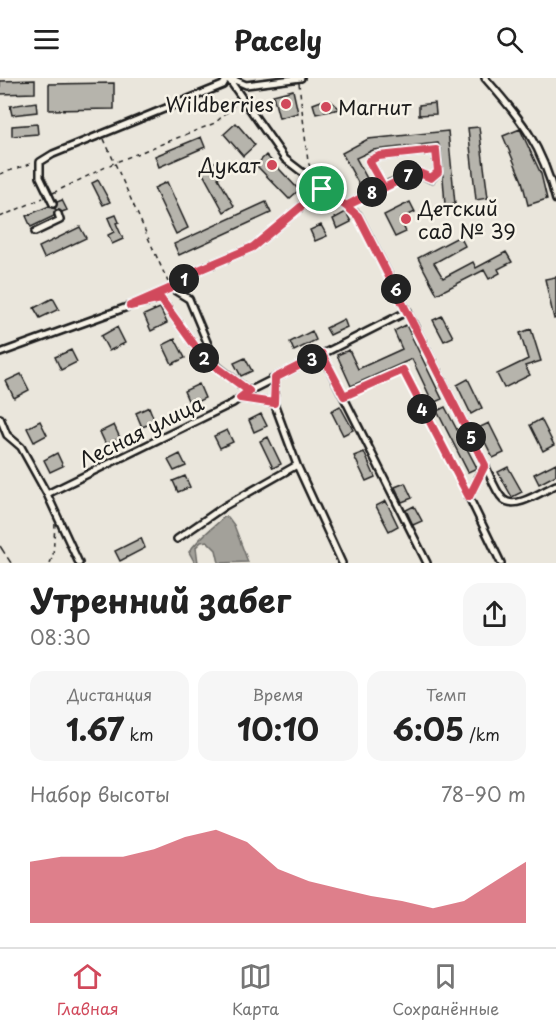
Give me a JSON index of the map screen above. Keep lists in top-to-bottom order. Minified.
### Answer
{"streets":{"street":["Лесная улица"]},"places":["Wildberries","Магнит","Дукат","Детский сад № 39"],"page":{"header":"Pacely","pins":["7","8","1","6","2","3","4","5"],"heading":["Утренний забег","08:30"],"stats":[["Дистанция","1.67 km"],["Время","10:10"],["Темп","6:05 /km"]],"chart":["Набор высоты","78–90 m"],"tabs":["Главная","Карта","Сохранённые"]}}
